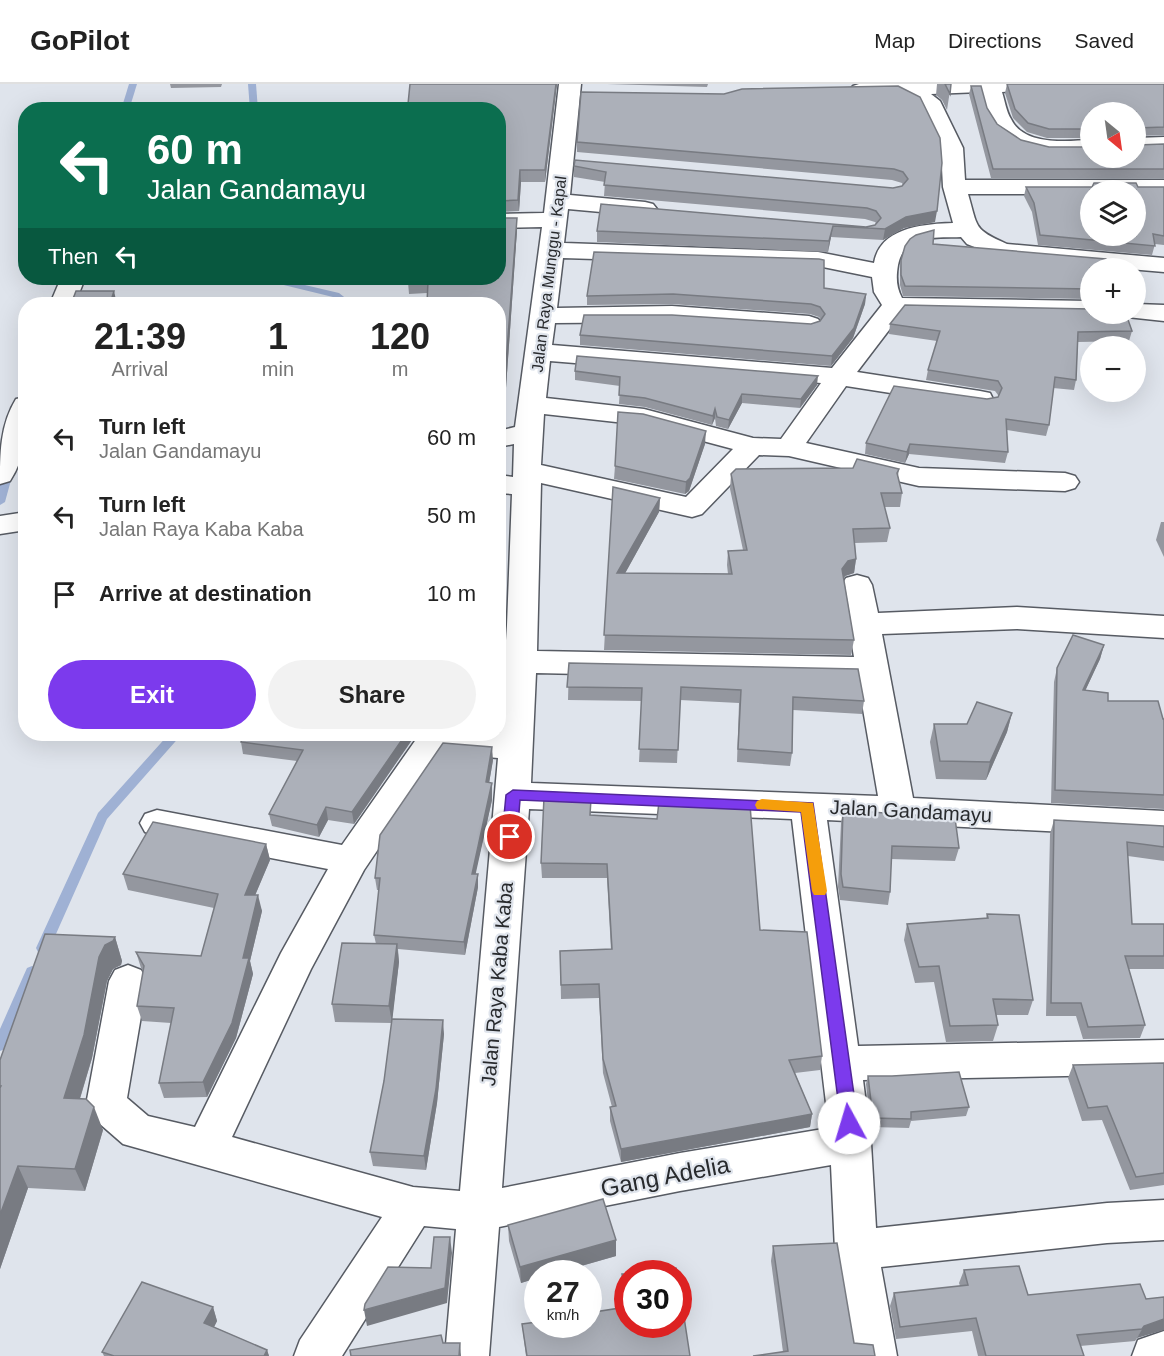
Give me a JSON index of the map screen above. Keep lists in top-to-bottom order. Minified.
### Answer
{"streets":{"street":["Jalan Raya Munggu - Kapal","Jalan Gandamayu","Jalan Raya Kaba Kaba","Gang Adelia"]},"crossings":[["Jalan Raya Munggu - Kapal","Jalan Raya Kaba Kaba"],["Jalan Gandamayu","Jalan Raya Kaba Kaba"],["Jalan Raya Kaba Kaba","Gang Adelia"]],"north":"bottom right","page":{"header":"GoPilot","nav":["Map","Directions","Saved"],"map_buttons":["+","−"],"turn":["60 m","Jalan Gandamayu"],"then":"Then","eta":["21:39","Arrival","1","min","120","m"],"list":[{"name":"Turn left","note":"Jalan Gandamayu","value":"60 m"},{"name":"Turn left","note":"Jalan Raya Kaba Kaba","value":"50 m"},{"name":"Arrive at destination","value":"10 m"}],"buttons":["Exit","Share"],"speed":"27 km/h","limit":"30"}}
